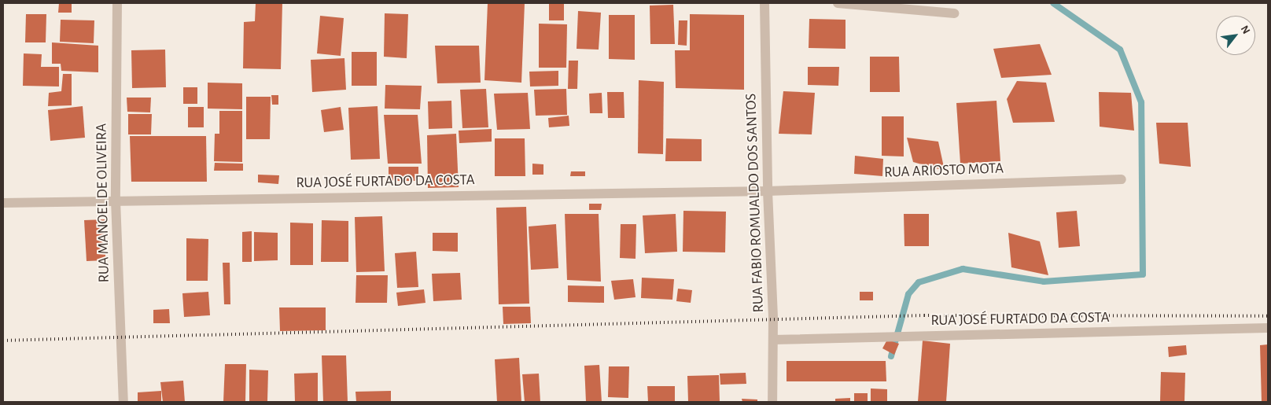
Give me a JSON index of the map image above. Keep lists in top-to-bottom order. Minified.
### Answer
{"streets":{"street":["RUA ARIOSTO MOTA","RUA JOSÉ FURTADO DA COSTA","RUA MANOEL DE OLIVEIRA","RUA FABIO ROMUALDO DOS SANTOS"]},"crossings":[["RUA ARIOSTO MOTA","RUA JOSÉ FURTADO DA COSTA"],["RUA ARIOSTO MOTA","RUA FABIO ROMUALDO DOS SANTOS"],["RUA JOSÉ FURTADO DA COSTA","RUA MANOEL DE OLIVEIRA"],["RUA JOSÉ FURTADO DA COSTA","RUA FABIO ROMUALDO DOS SANTOS"]],"north":"top right"}
